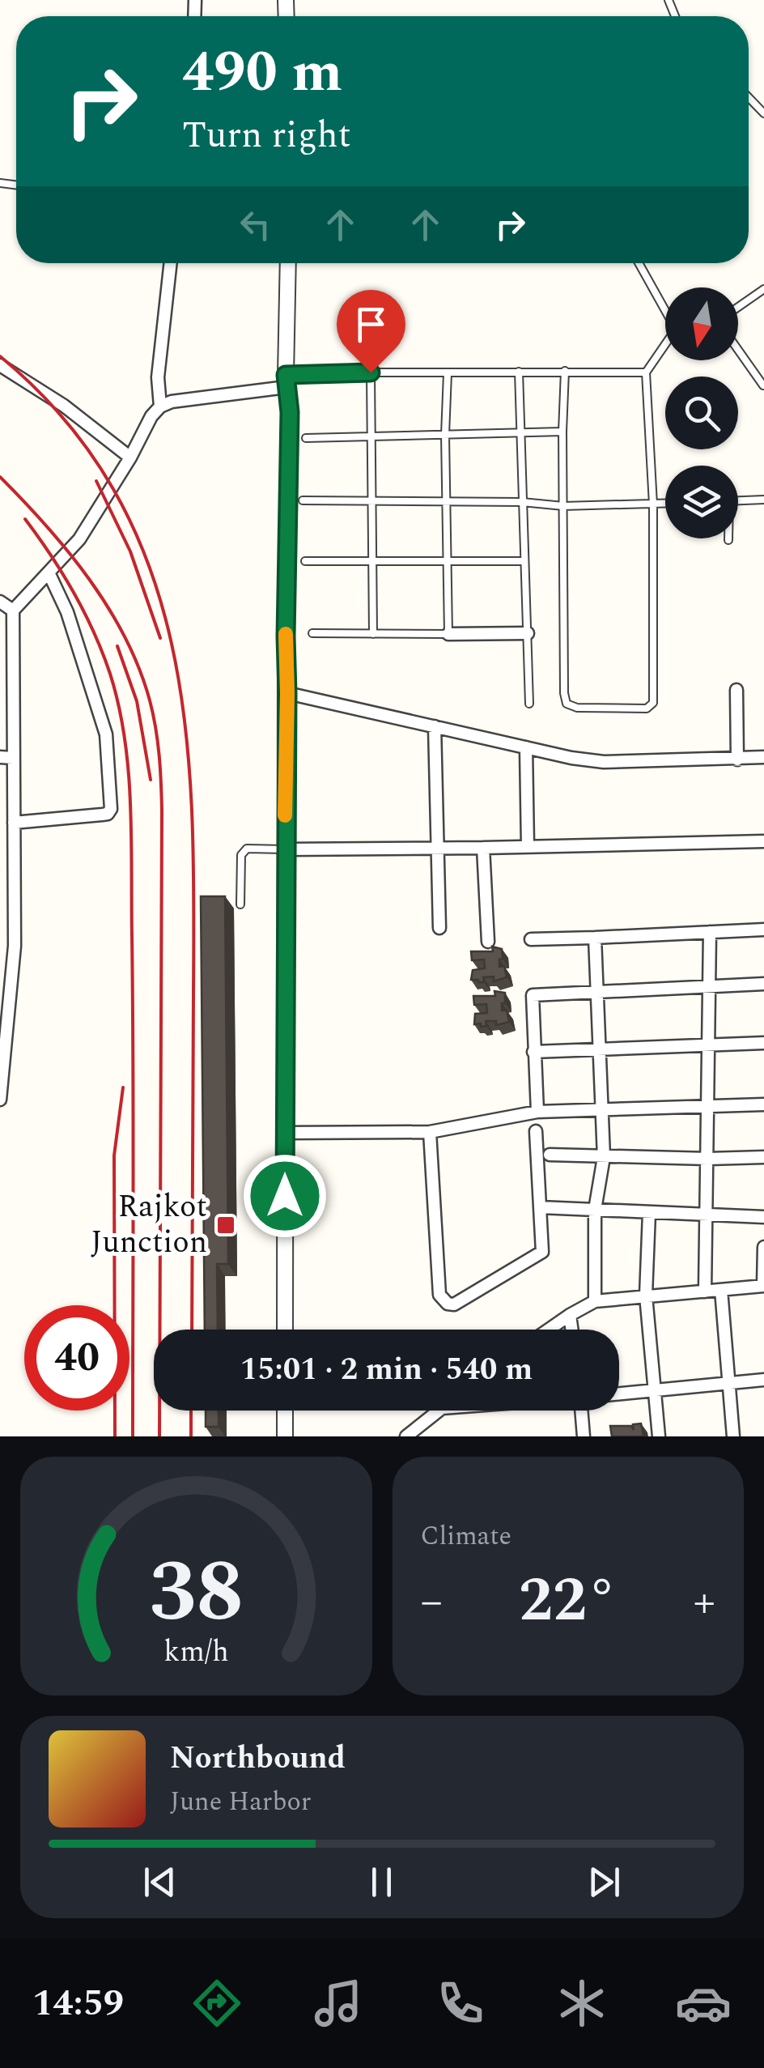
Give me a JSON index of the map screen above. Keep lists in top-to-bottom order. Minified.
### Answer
{"places":{"transit":["Rajkot Junction"]},"north":"bottom","page":{"turn":["490 m","Turn right"],"limit":"40","trip":"15:01 · 2 min · 540 m","tile":"Climate","heat":["−","22°","+"],"song":["Northbound","June Harbor"],"tabs":"14:59","gauge":["38","km/h"]}}
